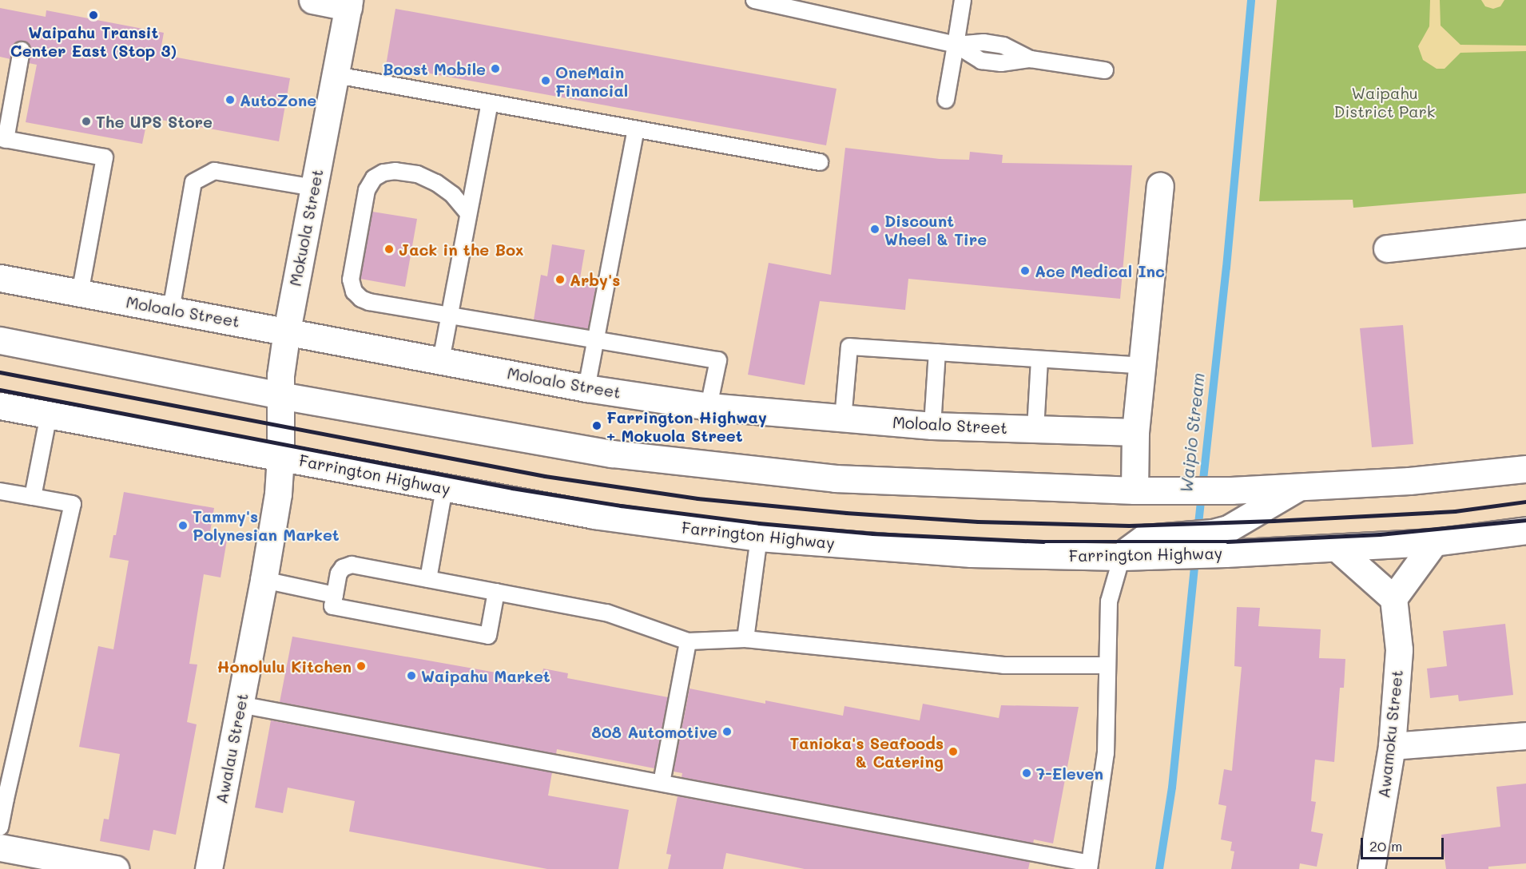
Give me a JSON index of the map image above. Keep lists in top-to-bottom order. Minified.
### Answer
{"streets":{"main road":["Mokuola Street","Moloalo Street","Farrington Highway","Awamoku Street","Awalau Street"]},"crossings":[["Mokuola Street","Moloalo Street"],["Mokuola Street","Farrington Highway"],["Mokuola Street","Awalau Street"],["Farrington Highway","Awalau Street"]],"water":["Waipio Stream"],"parks":["Waipahu District Park"],"places":["Waipahu Transit Center East (Stop 3)","Boost Mobile","OneMain Financial","AutoZone","The UPS Store","Discount Wheel & Tire","Jack in the Box","Ace Medical Inc","Arby's","Farrington Highway + Mokuola Street","Tammy's Polynesian Market","Honolulu Kitchen","Waipahu Market","808 Automotive","Tanioka's Seafoods & Catering","7-Eleven"],"scale_bar":"20 m"}
